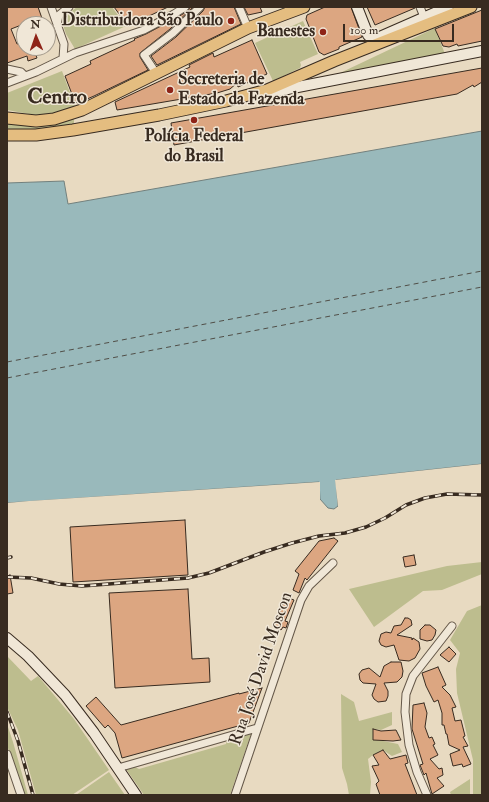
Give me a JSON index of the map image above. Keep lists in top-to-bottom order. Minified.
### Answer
{"streets":{"street":["Rua José David Moscon"]},"districts":["Centro"],"places":["Distribuidora São Paulo","Banestes","Secreteria de Estado da Fazenda","Polícia Federal do Brasil"],"scale_bar":"100 m","north":"top"}
